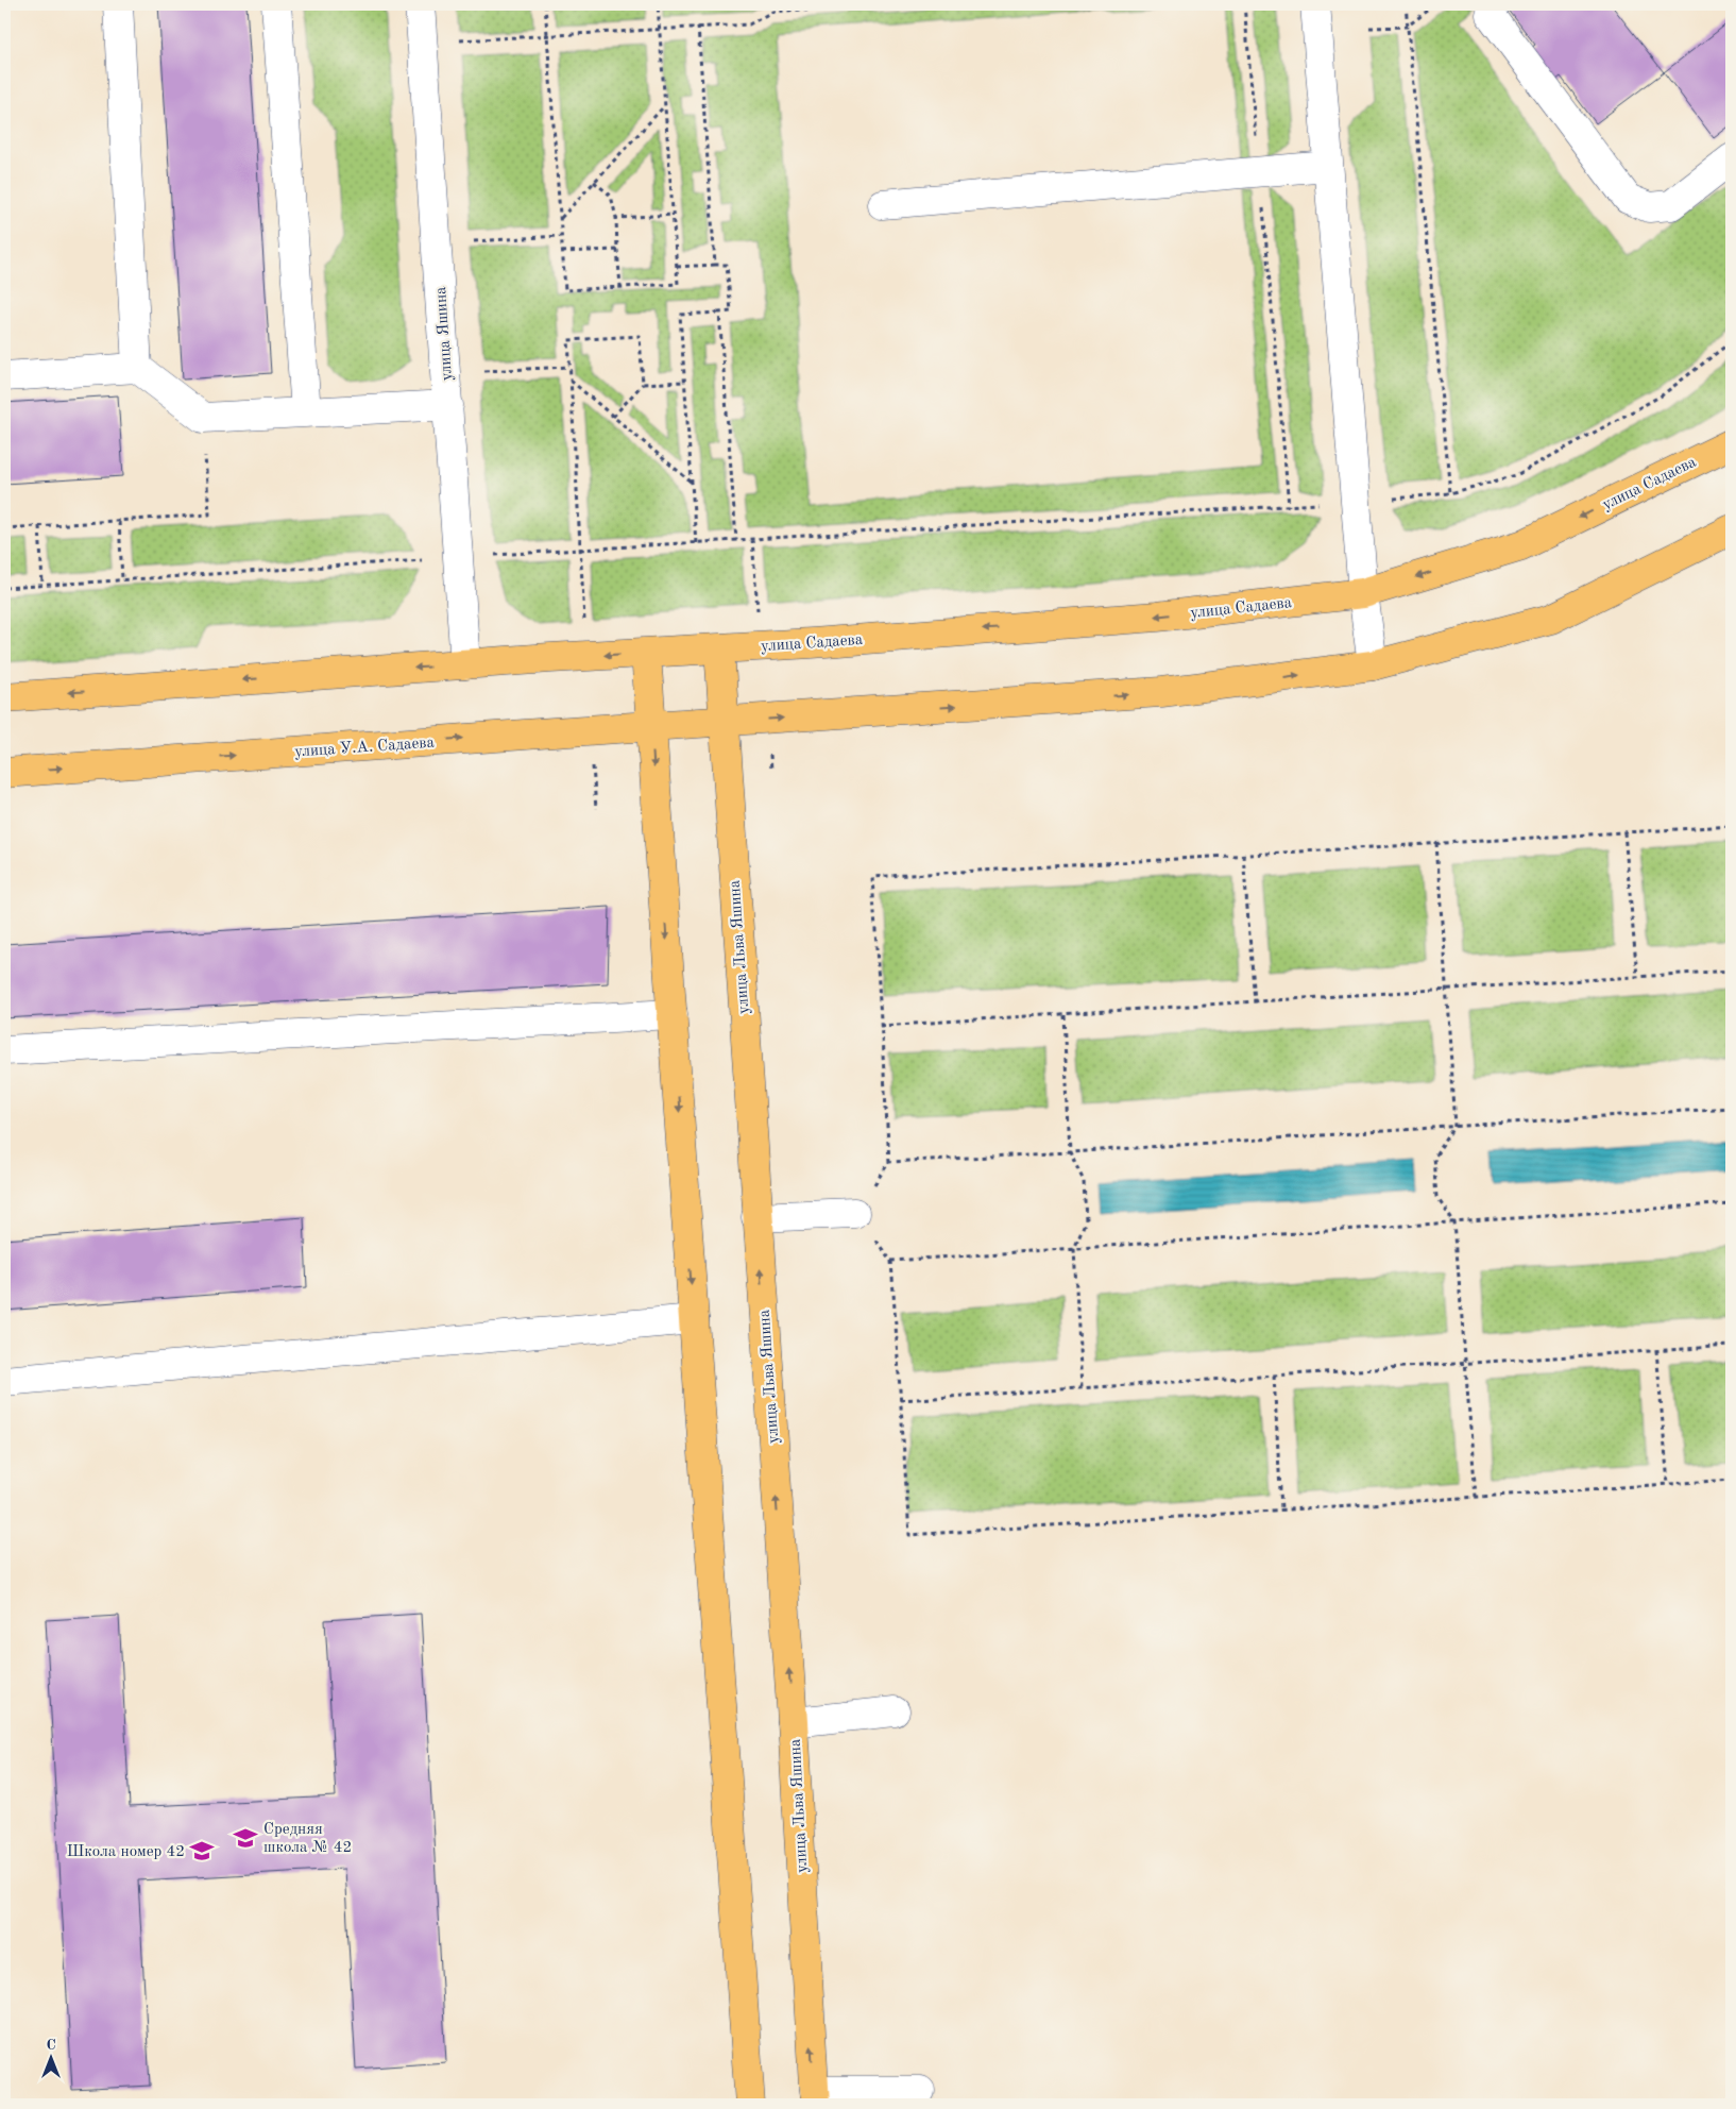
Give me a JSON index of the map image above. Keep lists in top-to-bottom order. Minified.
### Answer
{"streets":{"main road":["улица Садаева","улица У.А. Садаева","улица Льва Яшина"],"street":["улица Яшина"]},"crossings":[["улица Садаева","улица Льва Яшина"],["улица У.А. Садаева","улица Льва Яшина"]],"places":{"school or university":["Средняя школа № 42","Школа номер 42"]},"north":"top"}
